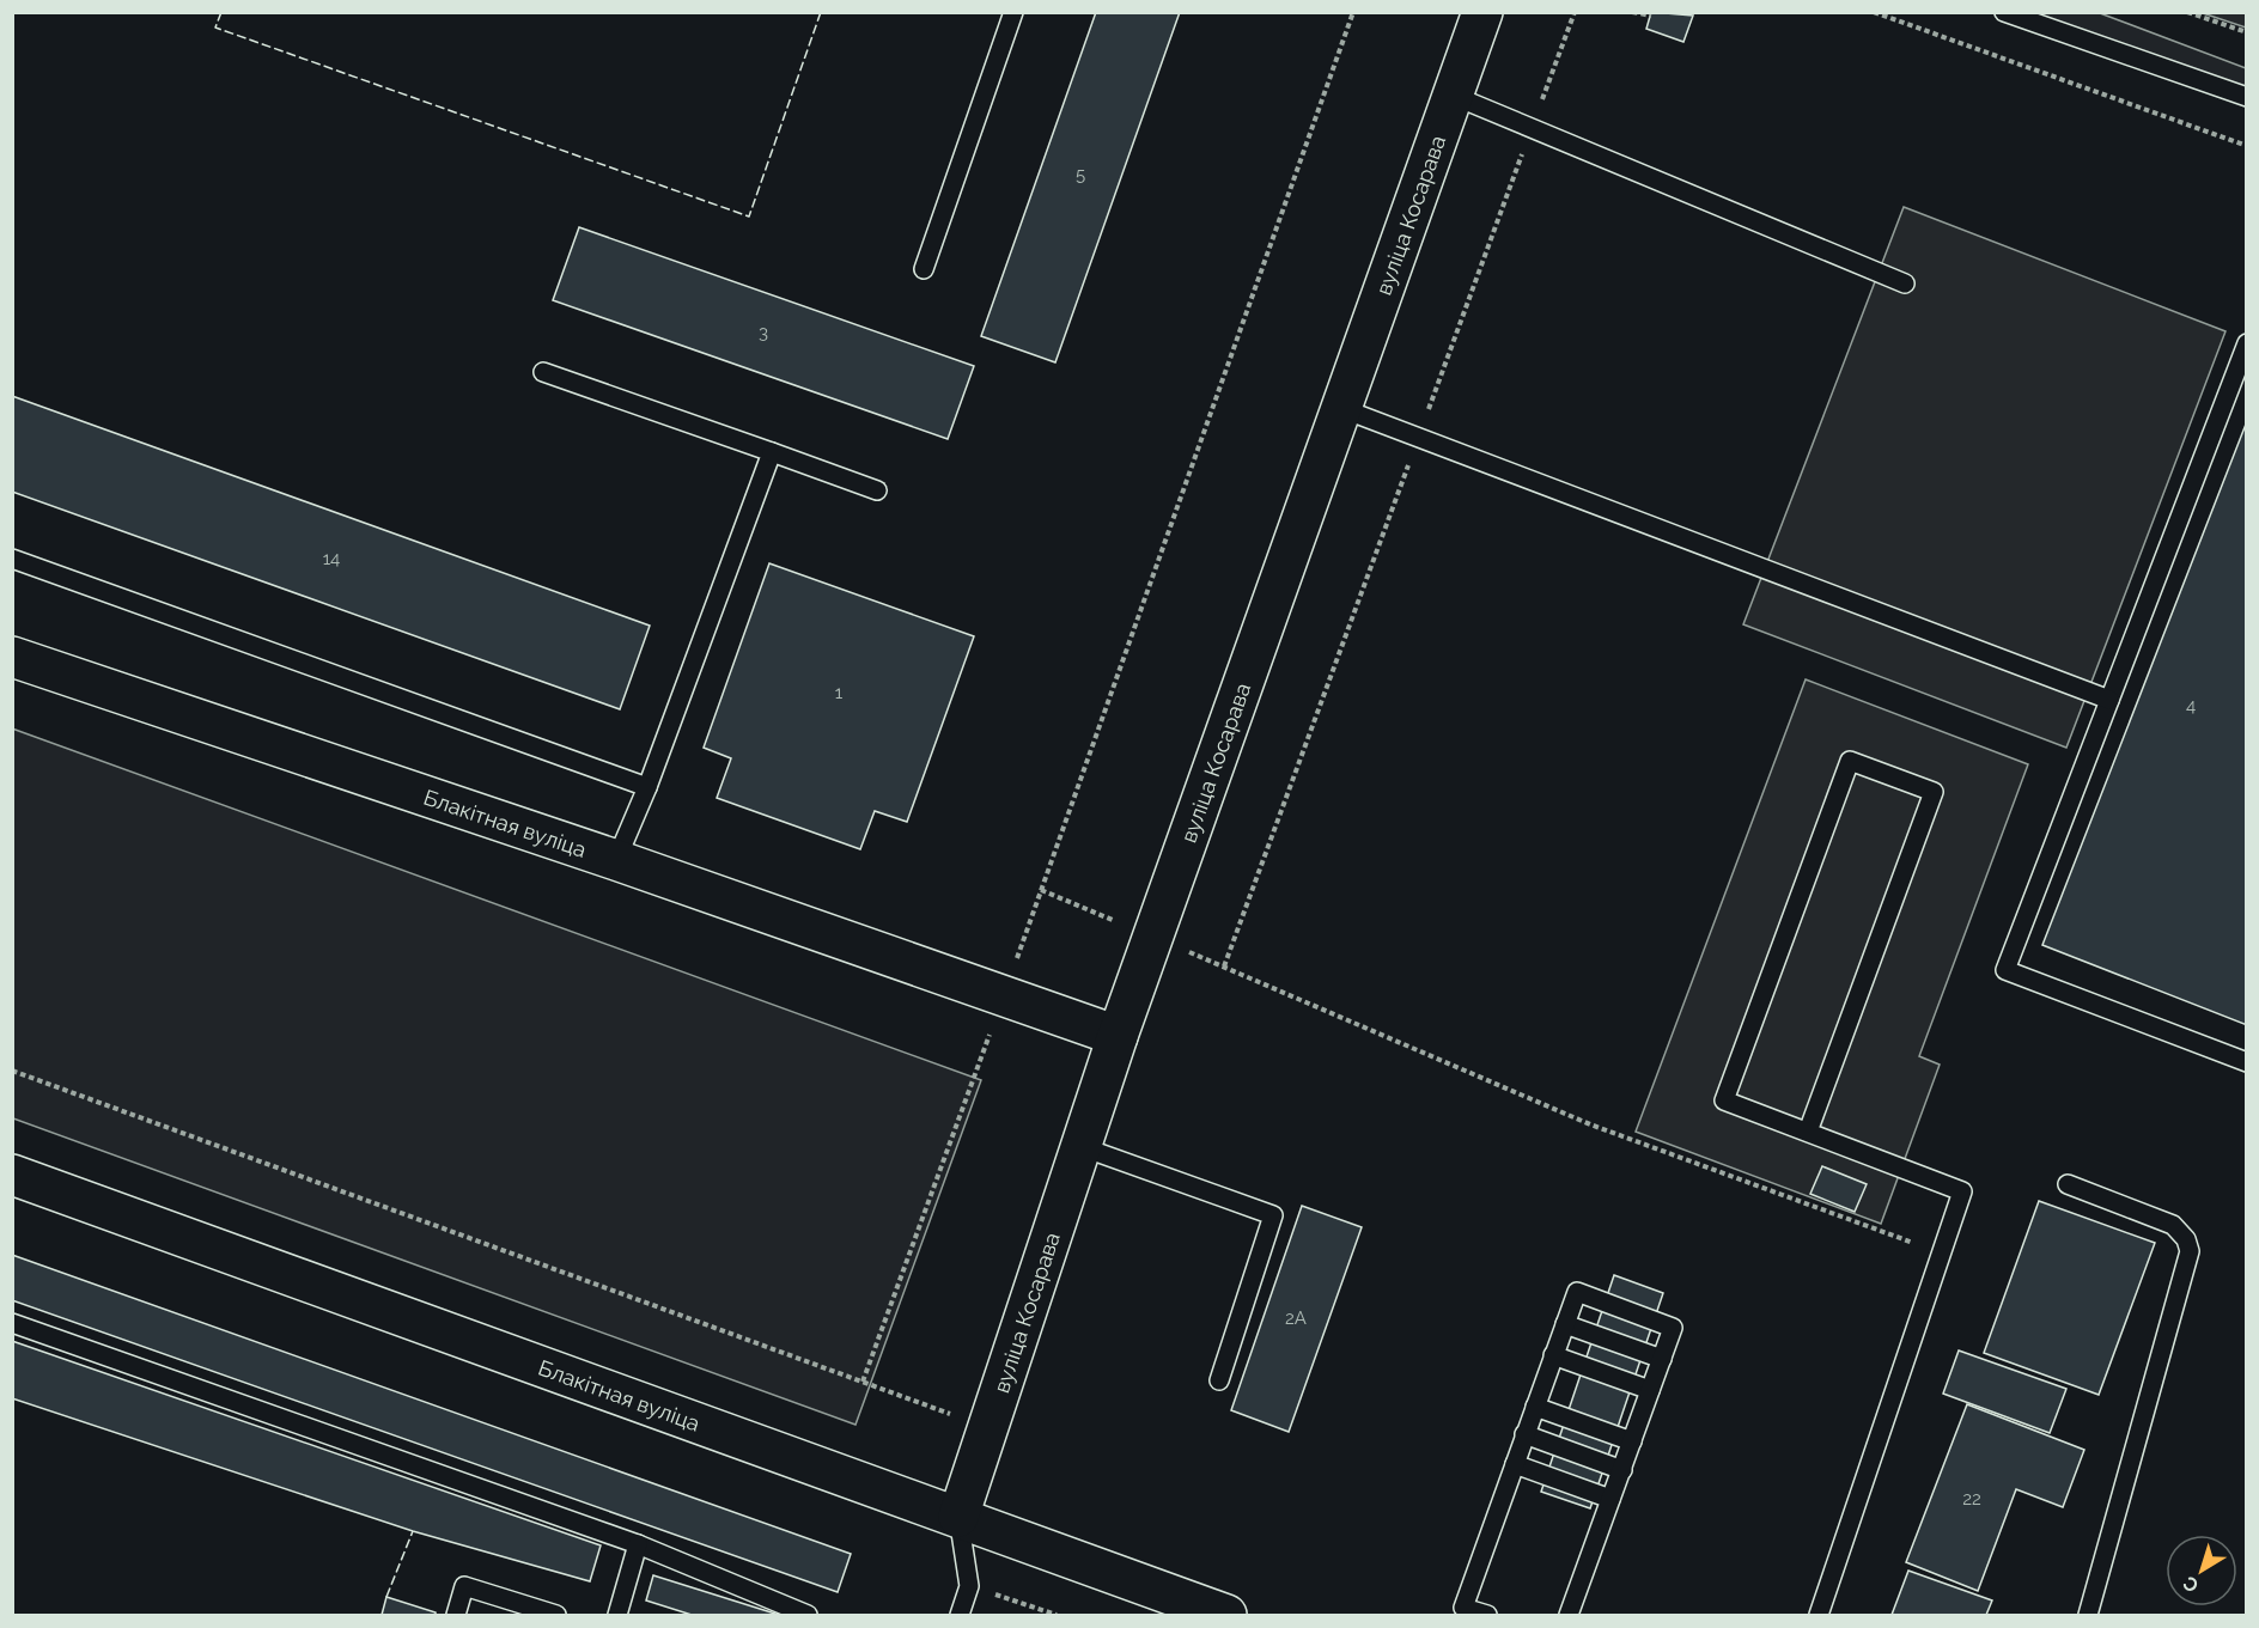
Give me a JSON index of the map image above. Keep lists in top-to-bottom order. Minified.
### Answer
{"streets":{"street":["вуліца Косарава","Блакітная вуліца"]},"crossings":[["вуліца Косарава","Блакітная вуліца"]],"house_numbers":["5","3","14","1","4","2А","22"],"north":"bottom left"}
